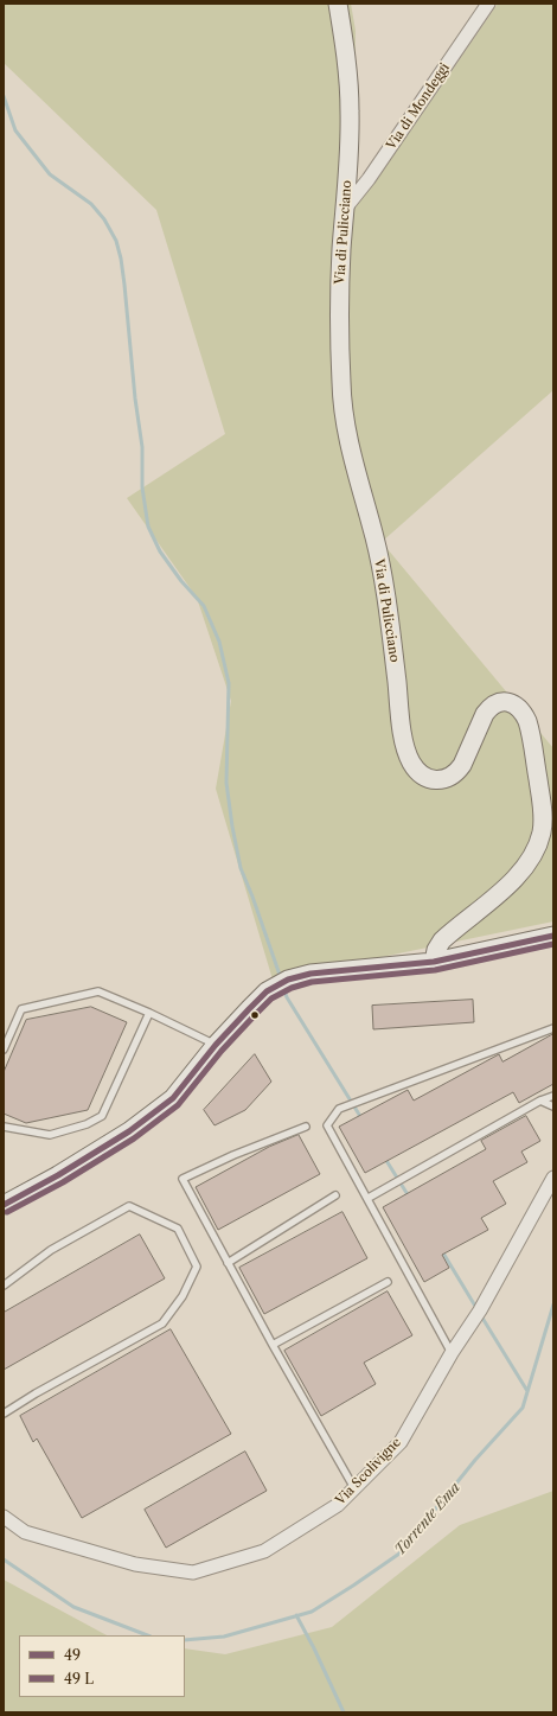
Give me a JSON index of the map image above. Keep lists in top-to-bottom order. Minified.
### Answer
{"streets":{"street":["Via di Mondeggi","Via di Pulicciano","Via Scolivigne"]},"crossings":[["Via di Mondeggi","Via di Pulicciano"]],"water":["Torrente Ema"],"lines":["transit line 49"],"legend":["49","49 L"]}
